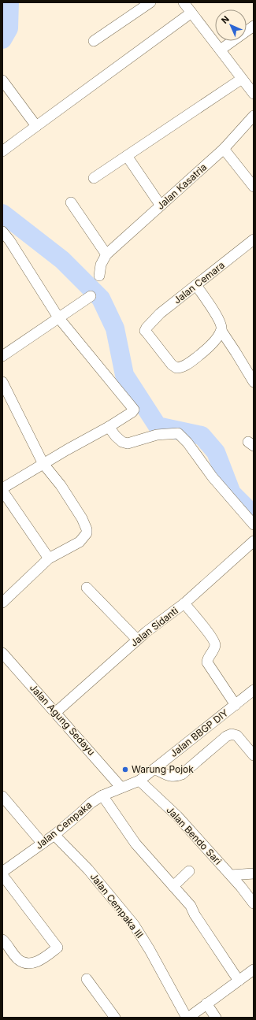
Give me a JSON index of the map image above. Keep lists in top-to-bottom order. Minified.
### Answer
{"streets":{"street":["Jalan Kasatria","Jalan Cemara","Jalan Sidanti","Jalan Agung Sedayu","Jalan BBGP DIY","Jalan Cempaka","Jalan Bendo Sari","Jalan Cempaka III"]},"crossings":[["Jalan Sidanti","Jalan Agung Sedayu"],["Jalan Agung Sedayu","Jalan BBGP DIY"],["Jalan Agung Sedayu","Jalan Cempaka"],["Jalan BBGP DIY","Jalan Cempaka"],["Jalan BBGP DIY","Jalan Bendo Sari"],["Jalan Cempaka","Jalan Cempaka III"]],"places":["Warung Pojok"],"north":"top left"}
